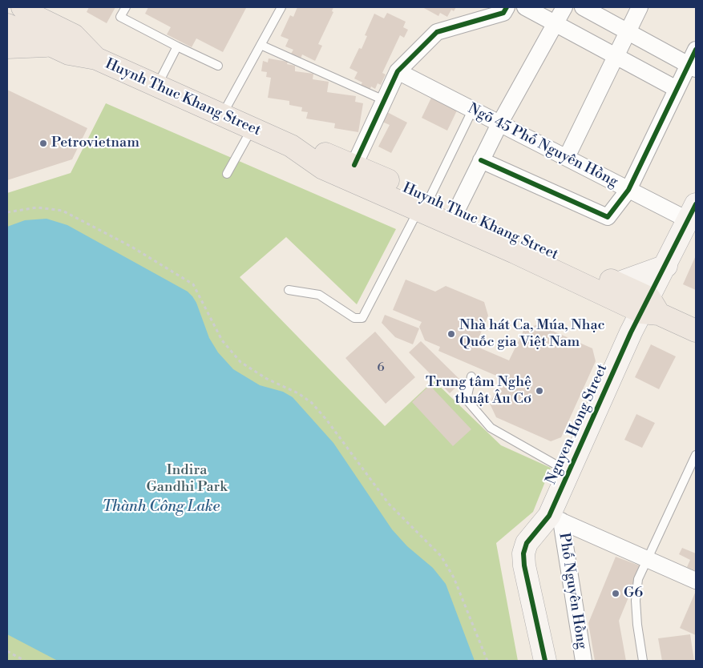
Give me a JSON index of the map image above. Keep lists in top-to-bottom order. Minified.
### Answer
{"streets":{"main road":["Huynh Thuc Khang Street"],"street":["Ngõ 45 Phố Nguyên Hồng","Nguyen Hong Street","Phố Nguyên Hồng"]},"crossings":[["Huynh Thuc Khang Street","Nguyen Hong Street"],["Ngõ 45 Phố Nguyên Hồng","Nguyen Hong Street"],["Nguyen Hong Street","Phố Nguyên Hồng"]],"water":["Thành Công Lake"],"parks":["Indira Gandhi Park"],"places":["Petrovietnam","Nhà hát Ca, Múa, Nhạc Quốc gia Việt Nam","Trung tâm Nghệ thuật Âu Cơ","G6"],"house_numbers":["6"]}
